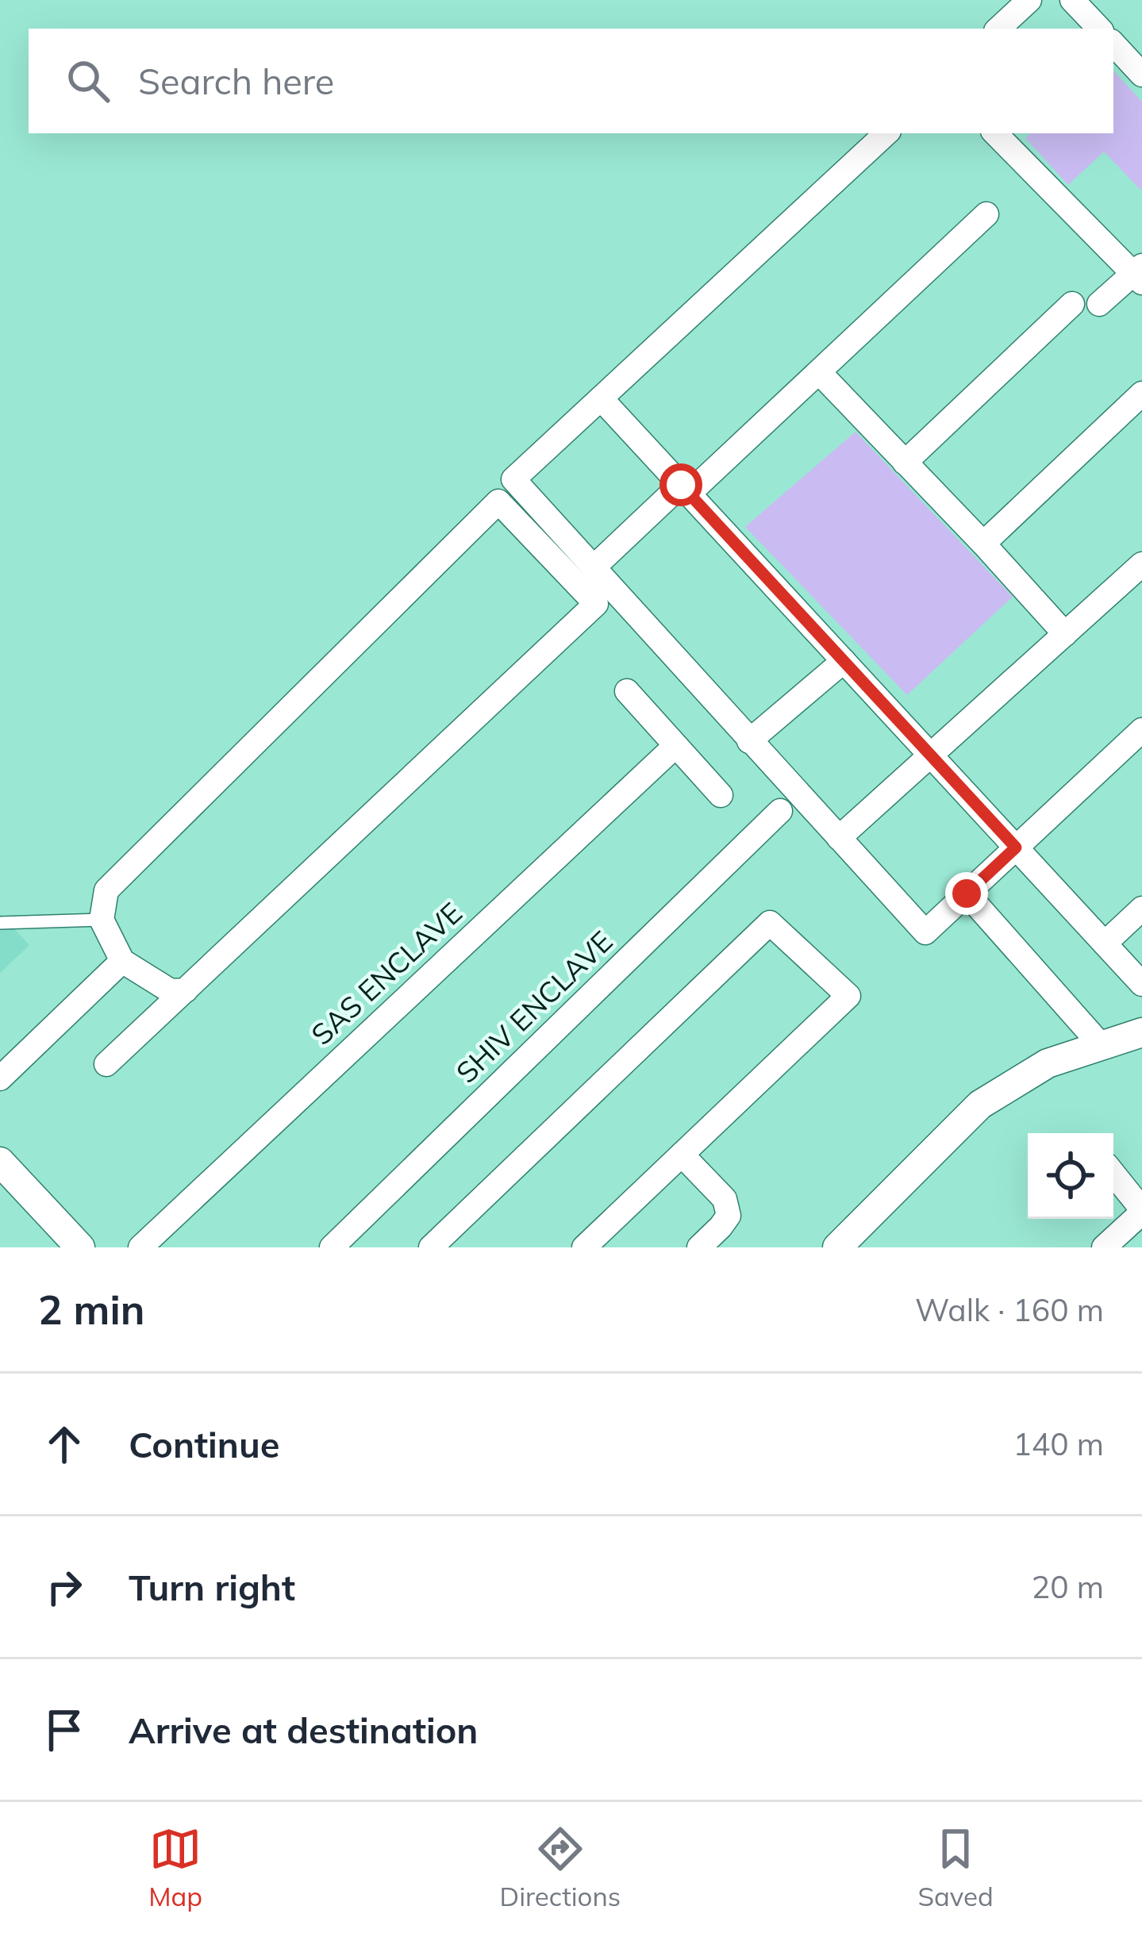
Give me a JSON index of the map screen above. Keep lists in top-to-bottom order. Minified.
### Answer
{"streets":{"street":["SAS ENCLAVE","SHIV ENCLAVE"]},"page":{"search":"Search here","heading":["2 min","Walk · 160 m"],"list":[["Continue","140 m"],["Turn right","20 m"],"Arrive at destination"],"nav":["Map","Directions","Saved"]}}
